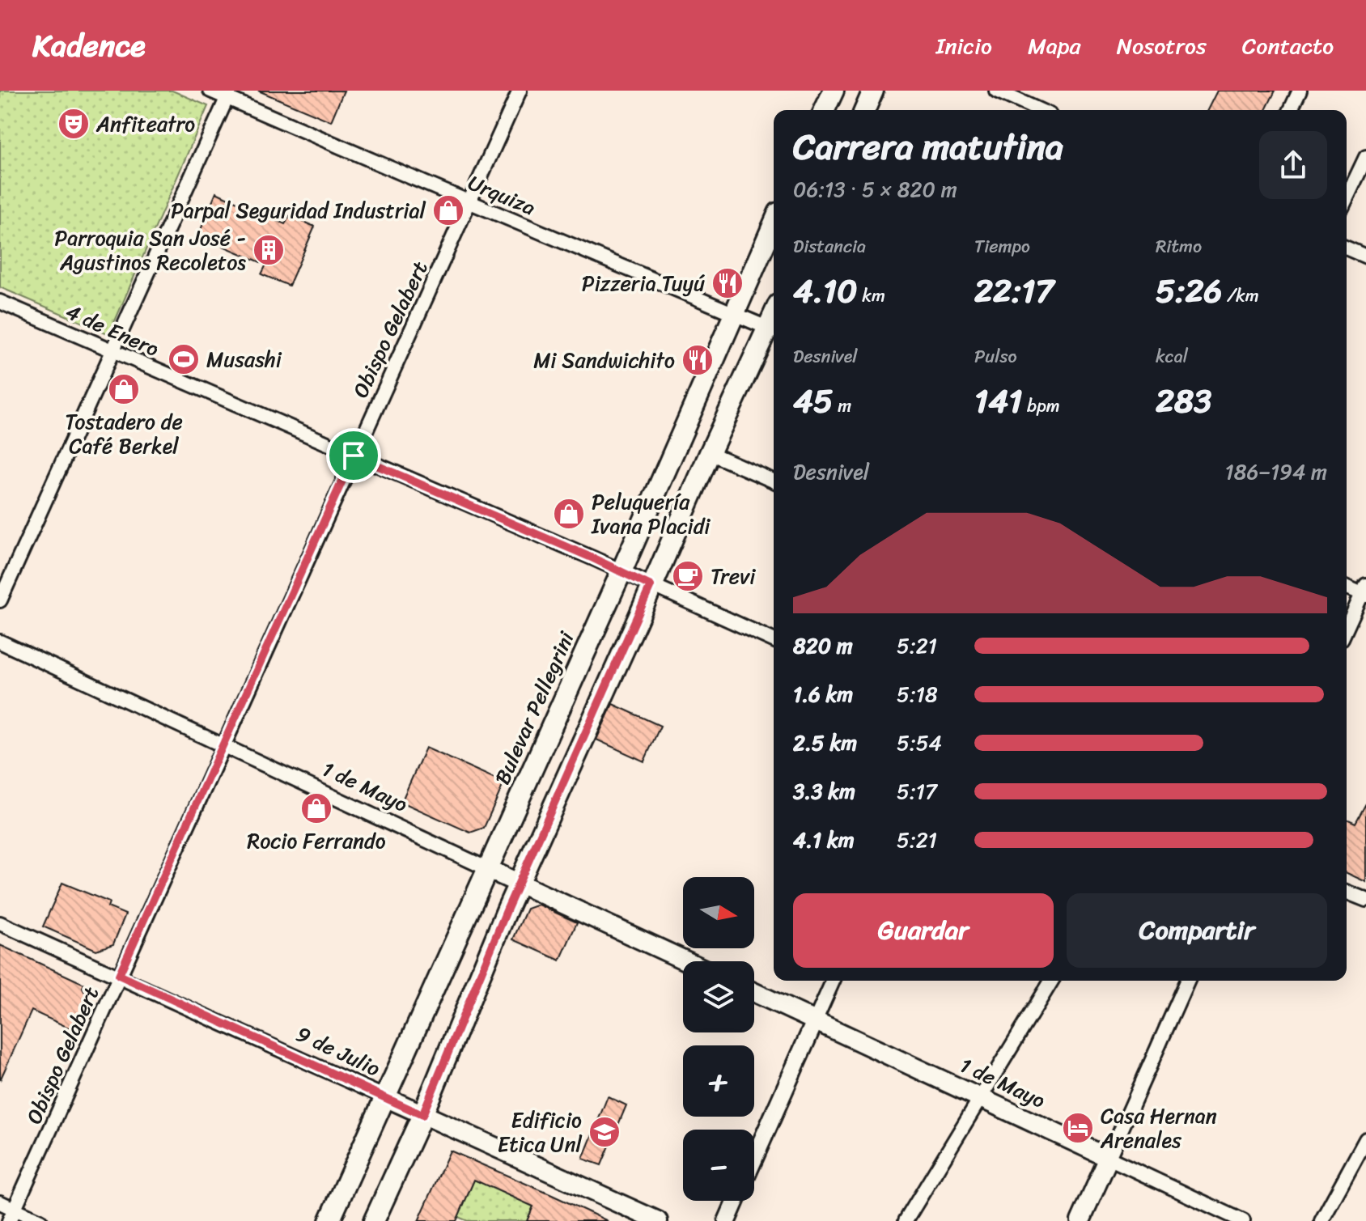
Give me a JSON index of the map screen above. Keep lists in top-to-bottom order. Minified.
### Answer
{"streets":{"main road":["Bulevar Pellegrini","1 de Mayo","9 de Julio"],"street":["Urquiza","Obispo Gelabert","4 de Enero"]},"crossings":[["Urquiza","Obispo Gelabert"],["Urquiza","Bulevar Pellegrini"],["Obispo Gelabert","4 de Enero"],["Obispo Gelabert","1 de Mayo"],["Obispo Gelabert","9 de Julio"],["4 de Enero","Bulevar Pellegrini"],["Bulevar Pellegrini","1 de Mayo"],["Bulevar Pellegrini","9 de Julio"]],"places":{"theatre":["Anfiteatro"],"shop":["Parpal Seguridad Industrial","Tostadero de Café Berkel","Peluquería Ivana Placidi","Rocio Ferrando"],"building":["Parroquia San José - Agustinos Recoletos"],"restaurant":["Pizzeria Tuyú","Mi Sandwichito"],"sports":["Musashi"],"cafe":["Trevi"],"hotel":["Casa Hernan Arenales"],"school or university":["Edificio Etica Unl"]},"north":"right","page":{"header":"Kadence","nav":["Inicio","Mapa","Nosotros","Contacto"],"heading":["Carrera matutina","06:13 · 5 × 820 m"],"stats":[["Distancia","4.10 km"],["Tiempo","22:17"],["Ritmo","5:26 /km"],["Desnivel","45 m"],["Pulso","141 bpm"],["kcal","283"]],"chart":["Desnivel","186–194 m"],"list":[{"name":"820 m","note":"5:21"},{"name":"1.6 km","note":"5:18"},{"name":"2.5 km","note":"5:54"},{"name":"3.3 km","note":"5:17"},{"name":"4.1 km","note":"5:21"}],"map_buttons":["+","−"],"buttons":["Guardar","Compartir"]}}
